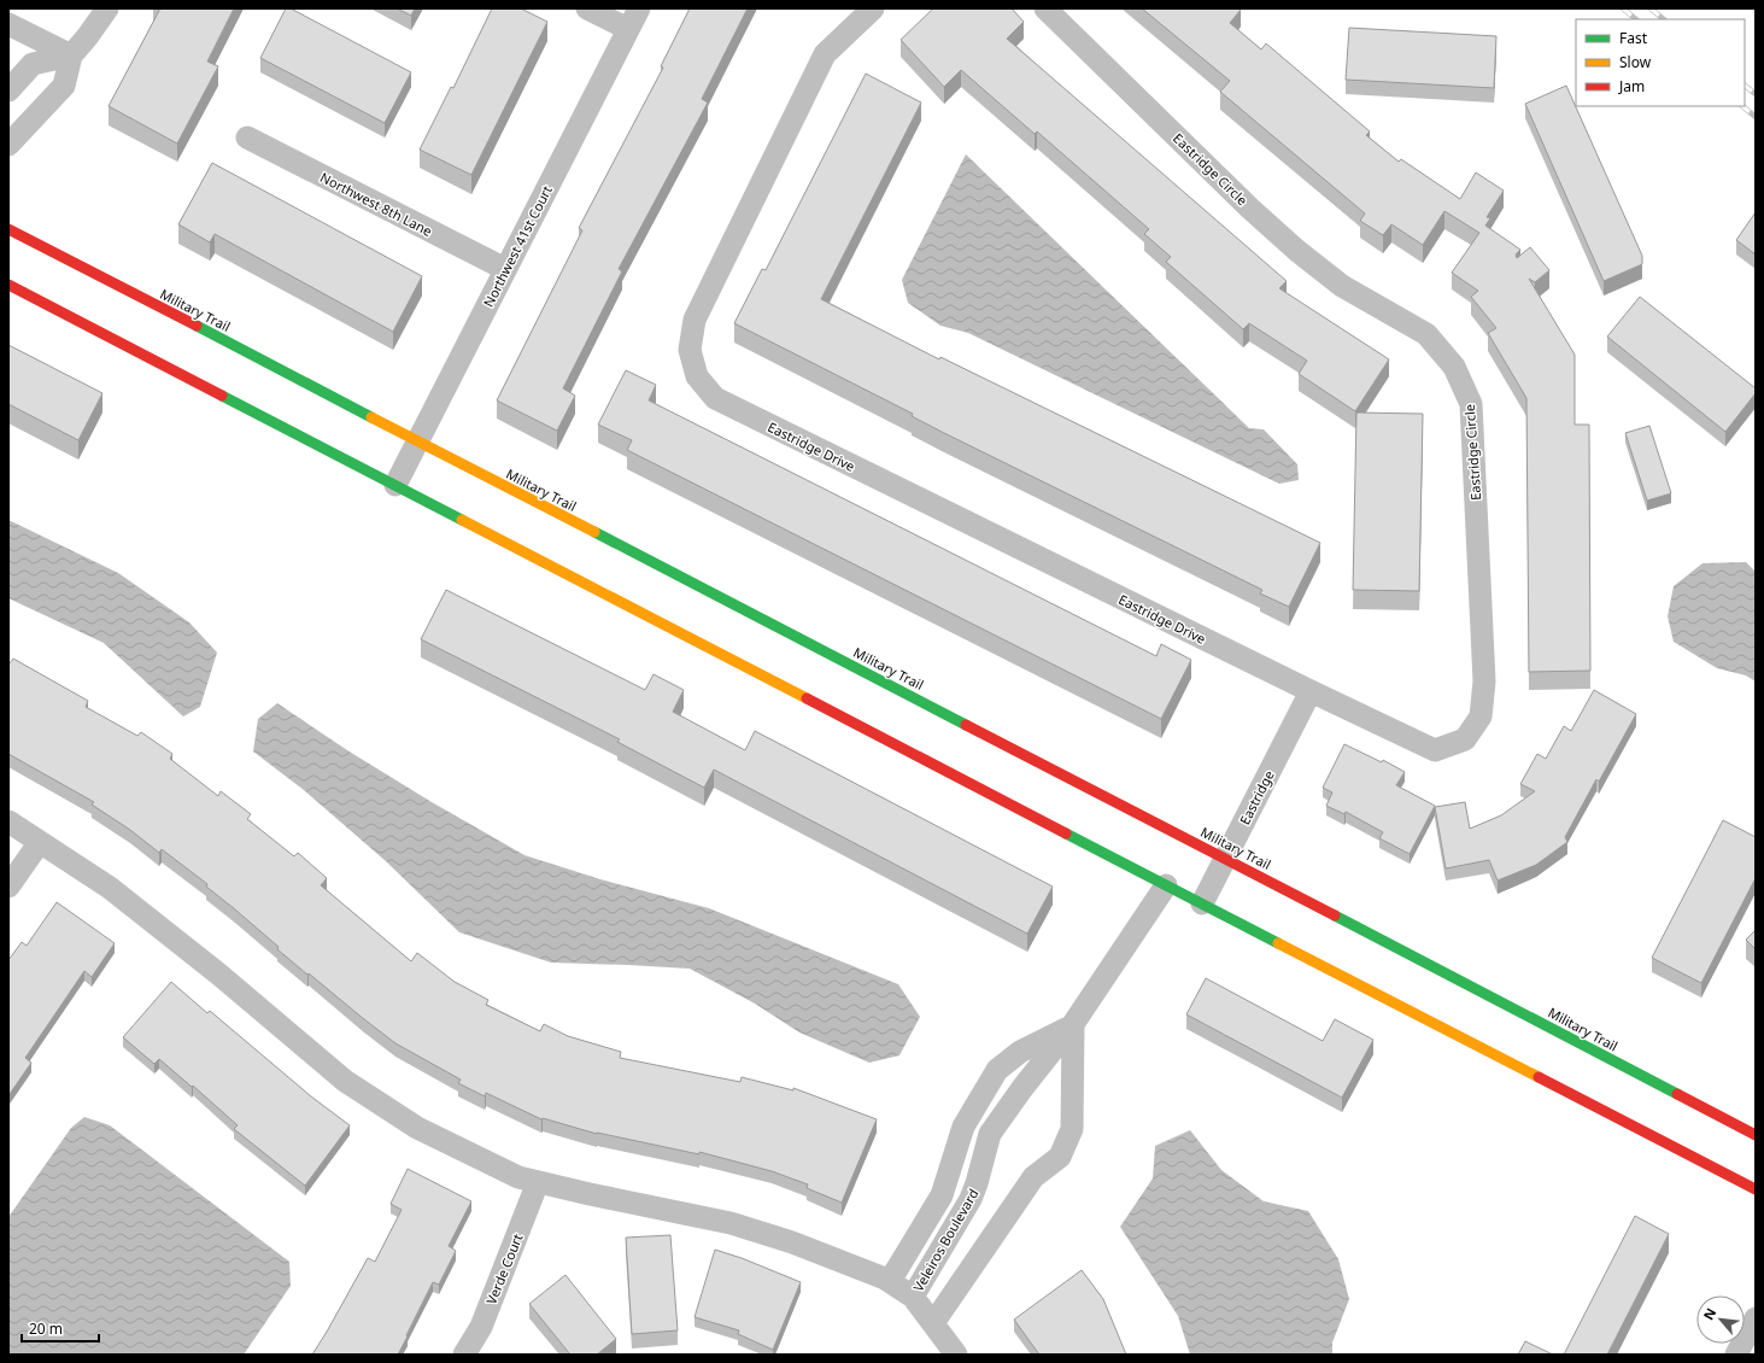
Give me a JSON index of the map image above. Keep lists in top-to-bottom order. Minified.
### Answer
{"streets":{"street":["Eastridge Circle","Northwest 8th Lane","Northwest 41st Court","Military Trail","Eastridge Drive","Eastridge","Veleiros Boulevard","Verde Court"]},"crossings":[["Eastridge Circle","Eastridge Drive"],["Eastridge Circle","Eastridge"],["Northwest 8th Lane","Northwest 41st Court"],["Northwest 41st Court","Military Trail"],["Military Trail","Eastridge"],["Eastridge Drive","Eastridge"]],"legend":["Fast","Slow","Jam"],"scale_bar":"20 m","north":"top left"}
